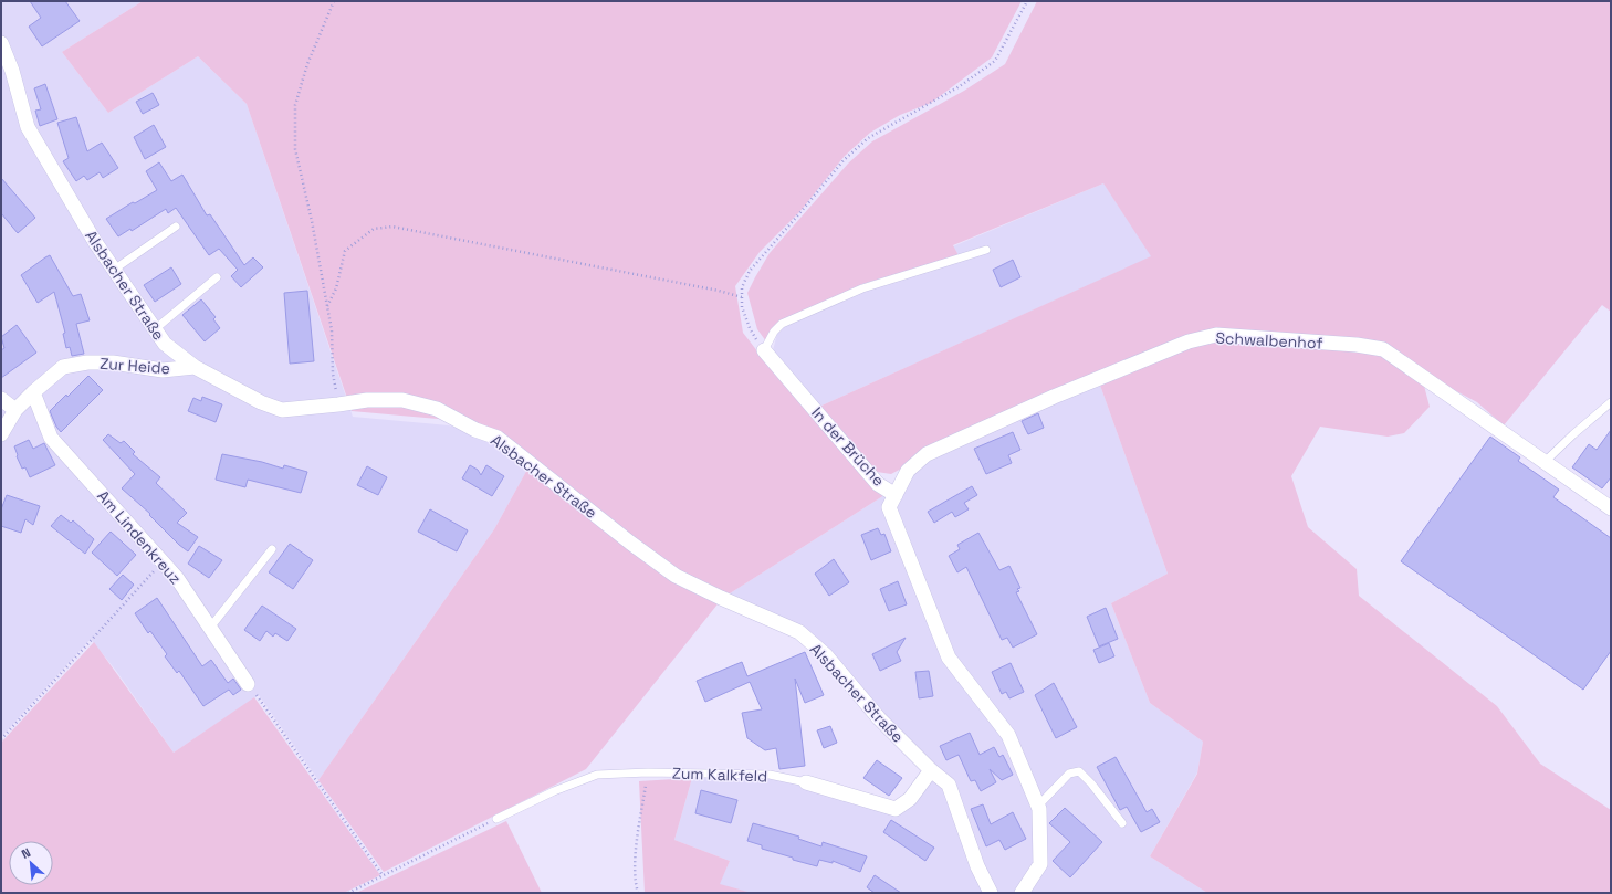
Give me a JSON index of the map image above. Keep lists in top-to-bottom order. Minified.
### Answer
{"streets":{"street":["Alsbacher Straße","Schwalbenhof","Zur Heide","In der Brüche","Am Lindenkreuz","Zum Kalkfeld"]},"crossings":[["Alsbacher Straße","Zur Heide"],["Alsbacher Straße","Zum Kalkfeld"],["Schwalbenhof","In der Brüche"],["Zur Heide","Am Lindenkreuz"]],"north":"top left"}
